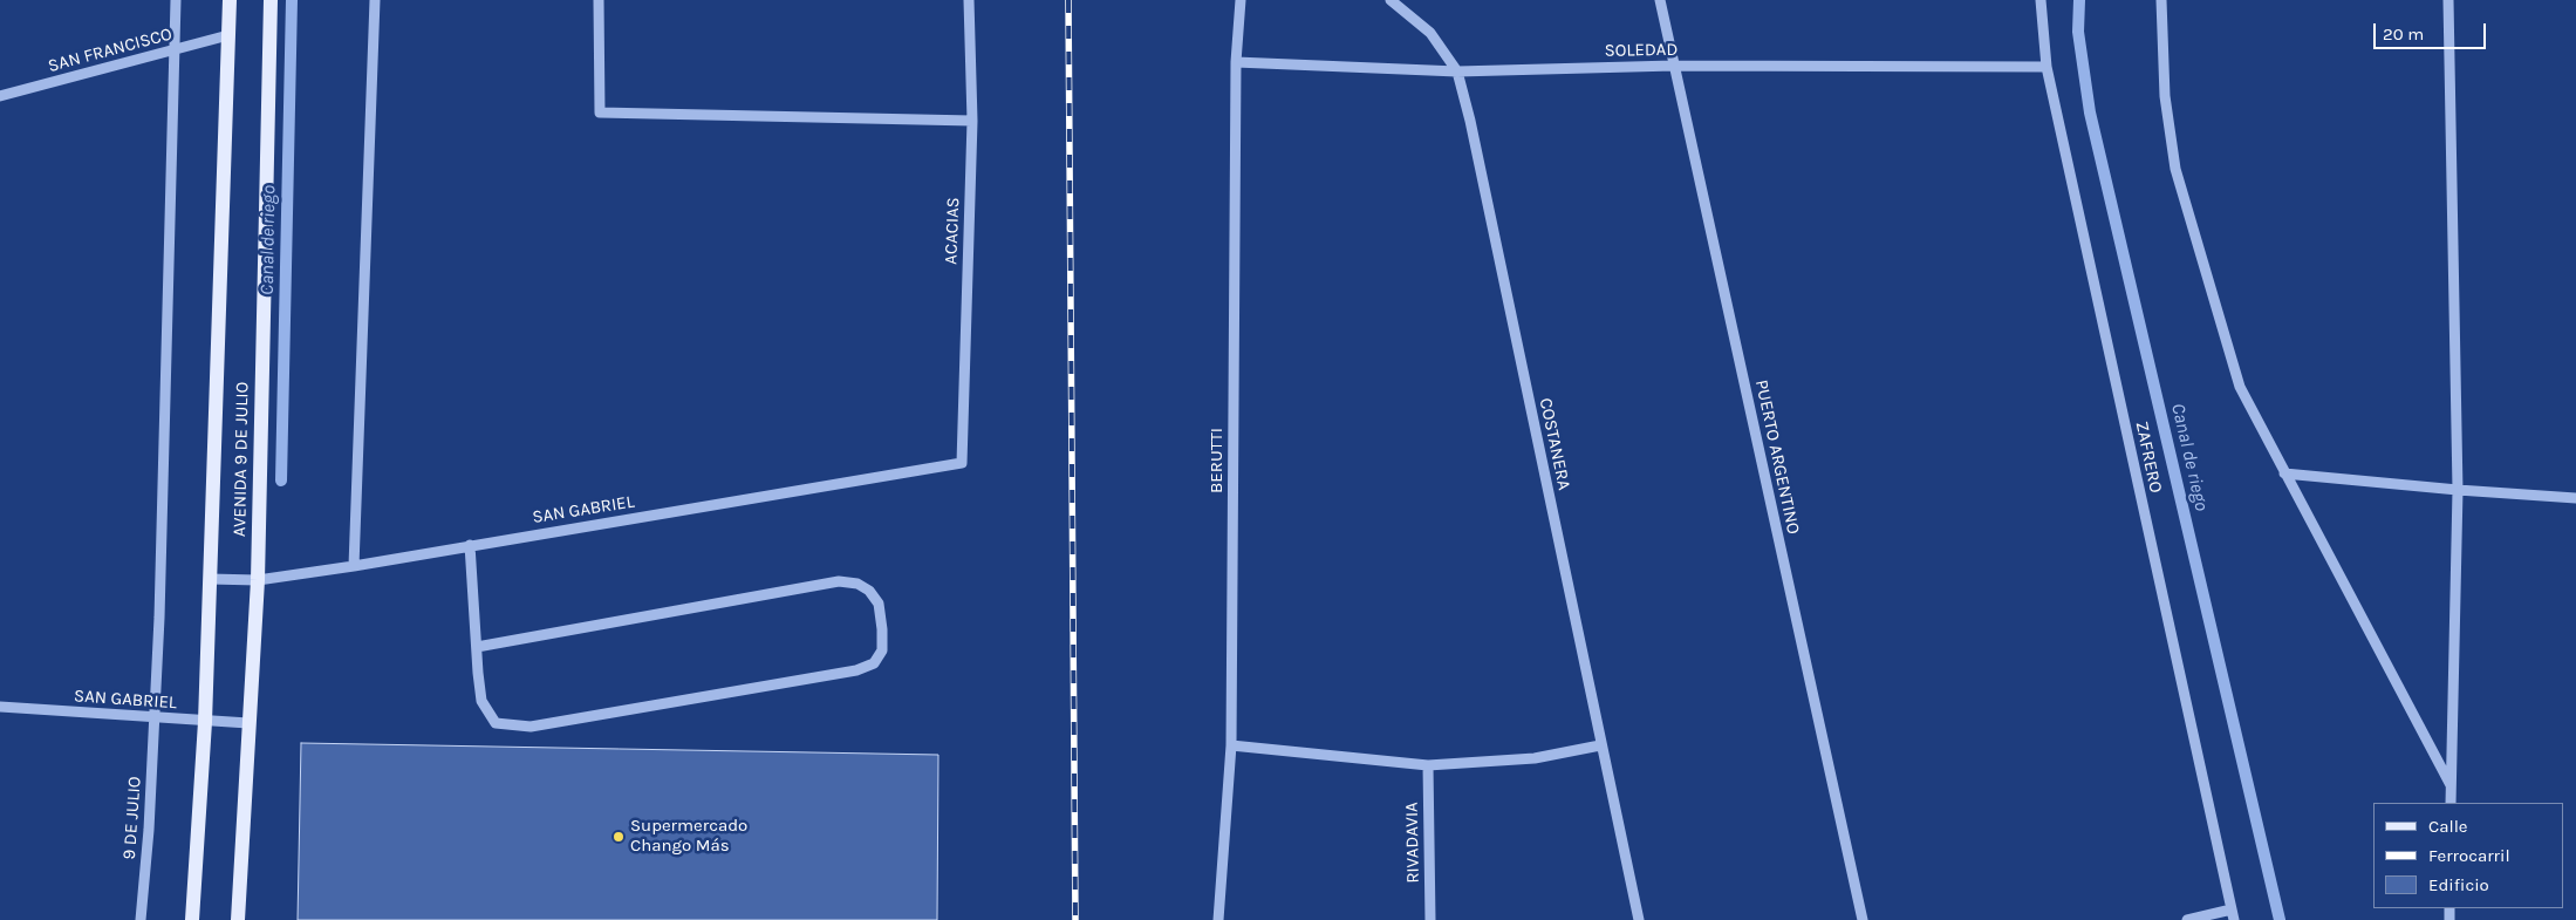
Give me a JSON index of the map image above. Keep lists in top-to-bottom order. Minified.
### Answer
{"streets":{"main road":["AVENIDA 9 DE JULIO"],"street":["SAN FRANCISCO","SOLEDAD","ACACIAS","COSTANERA","PUERTO ARGENTINO","ZAFRERO","BERUTTI","SAN GABRIEL","9 DE JULIO","RIVADAVIA"]},"crossings":[["SAN FRANCISCO","9 DE JULIO"],["SOLEDAD","COSTANERA"],["SOLEDAD","PUERTO ARGENTINO"],["SOLEDAD","ZAFRERO"],["SOLEDAD","BERUTTI"],["ACACIAS","SAN GABRIEL"],["AVENIDA 9 DE JULIO","SAN GABRIEL"],["SAN GABRIEL","9 DE JULIO"]],"water":["Canal de riego"],"places":["Supermercado Chango Más"],"legend":["Calle","Ferrocarril","Edificio"],"scale_bar":"20 m"}
